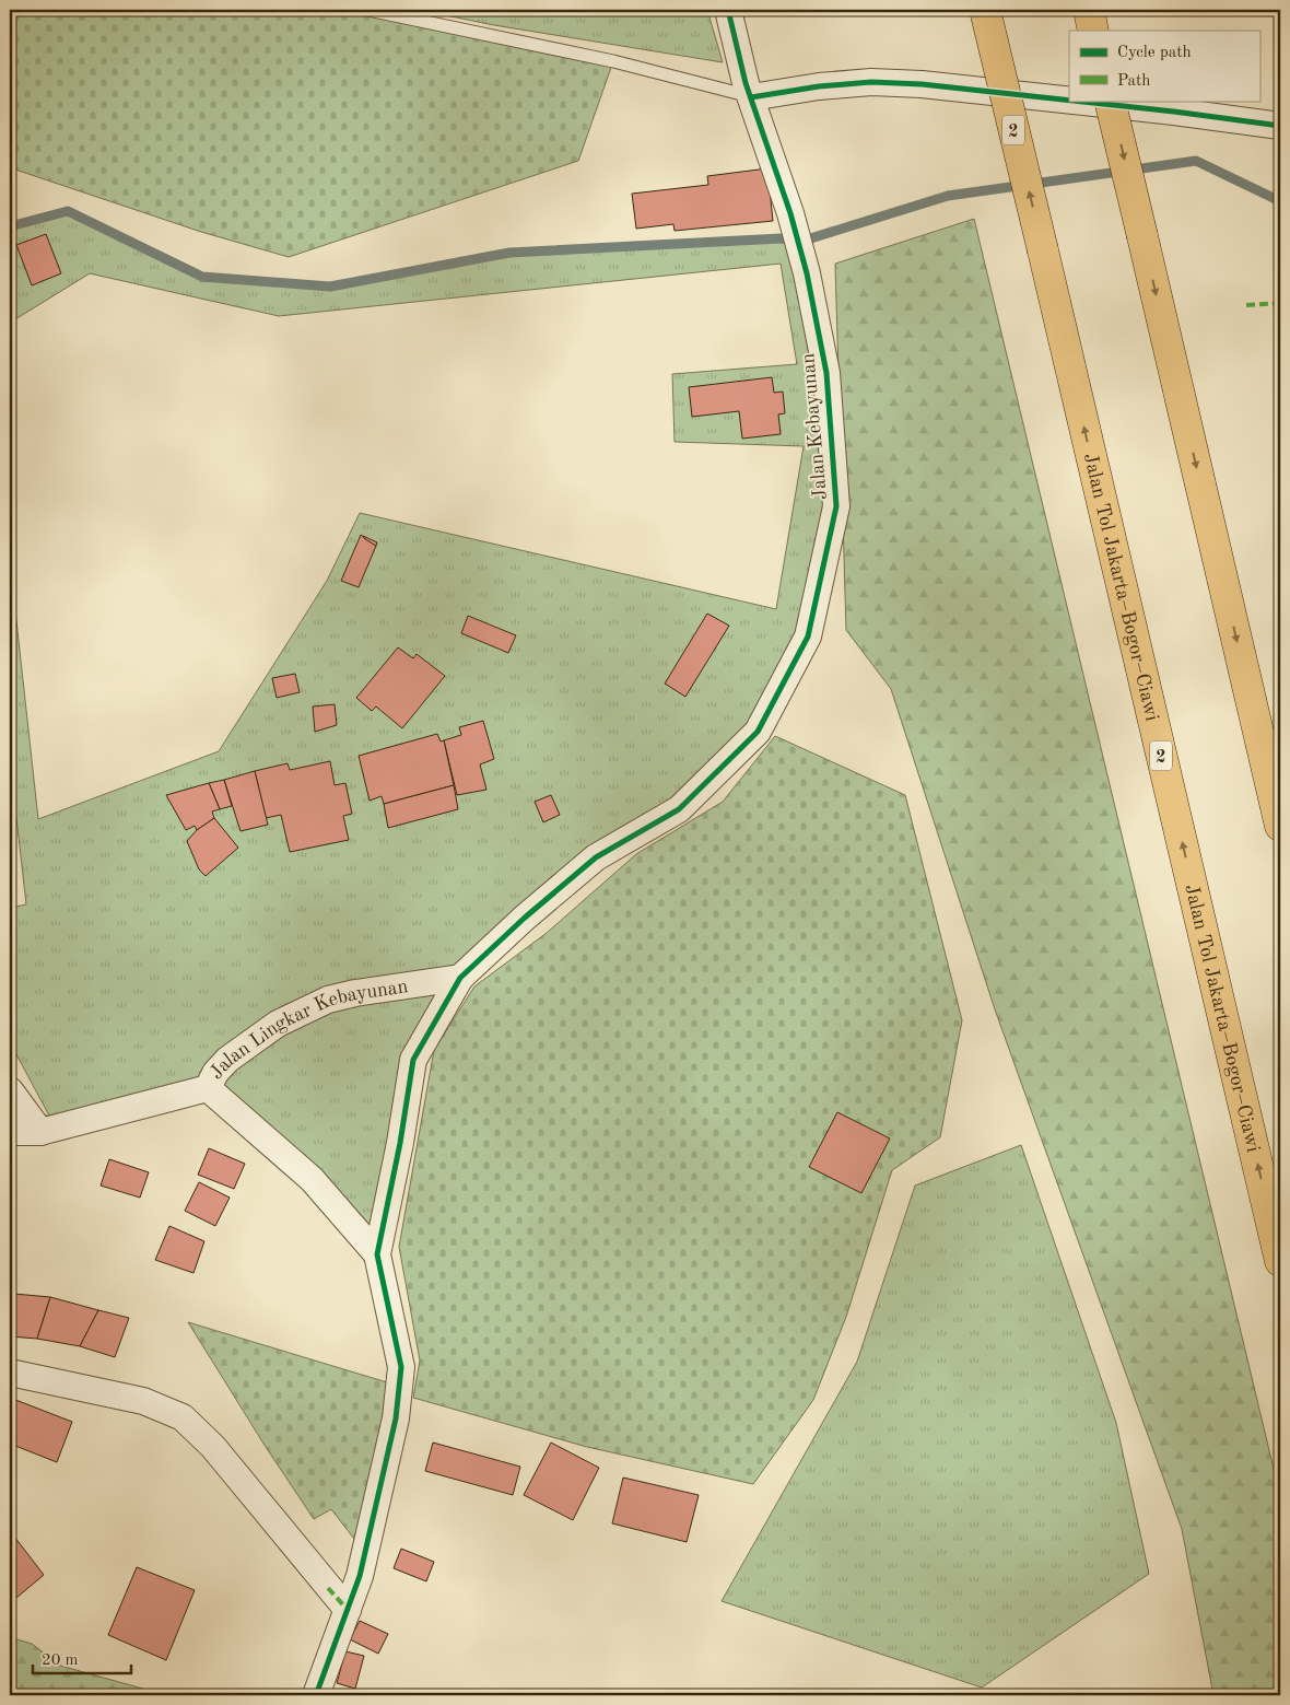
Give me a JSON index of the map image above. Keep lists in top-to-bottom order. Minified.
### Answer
{"streets":{"highway":["2","Jalan Tol Jakarta–Bogor–Ciawi"],"street":["Jalan Kebayunan","Jalan Lingkar Kebayunan"]},"crossings":[["Jalan Kebayunan","Jalan Lingkar Kebayunan"]],"legend":["Cycle path","Path"],"scale_bar":"20 m"}
